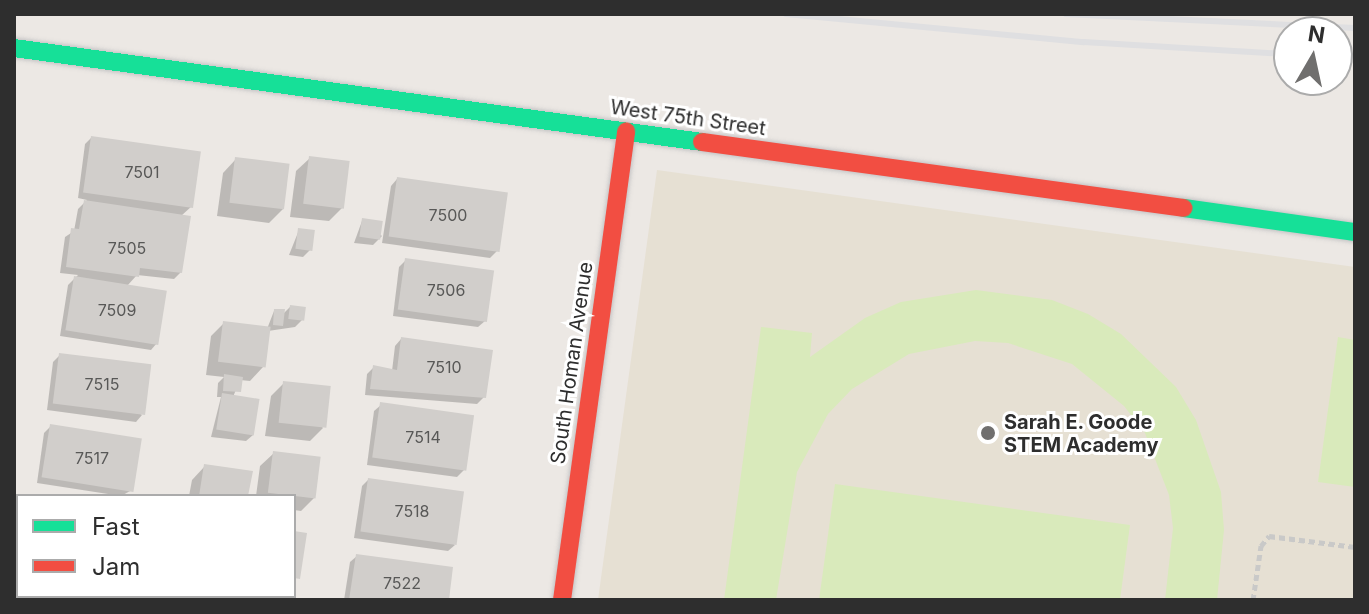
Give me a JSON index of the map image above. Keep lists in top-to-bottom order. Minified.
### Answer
{"streets":{"street":["West 75th Street","South Homan Avenue"]},"crossings":[["West 75th Street","South Homan Avenue"]],"places":["Sarah E. Goode STEM Academy"],"house_numbers":["7501","7500","7505","7506","7509","7510","7515","7514","7517","7518","7522"],"legend":["Fast","Jam"],"north":"top"}
